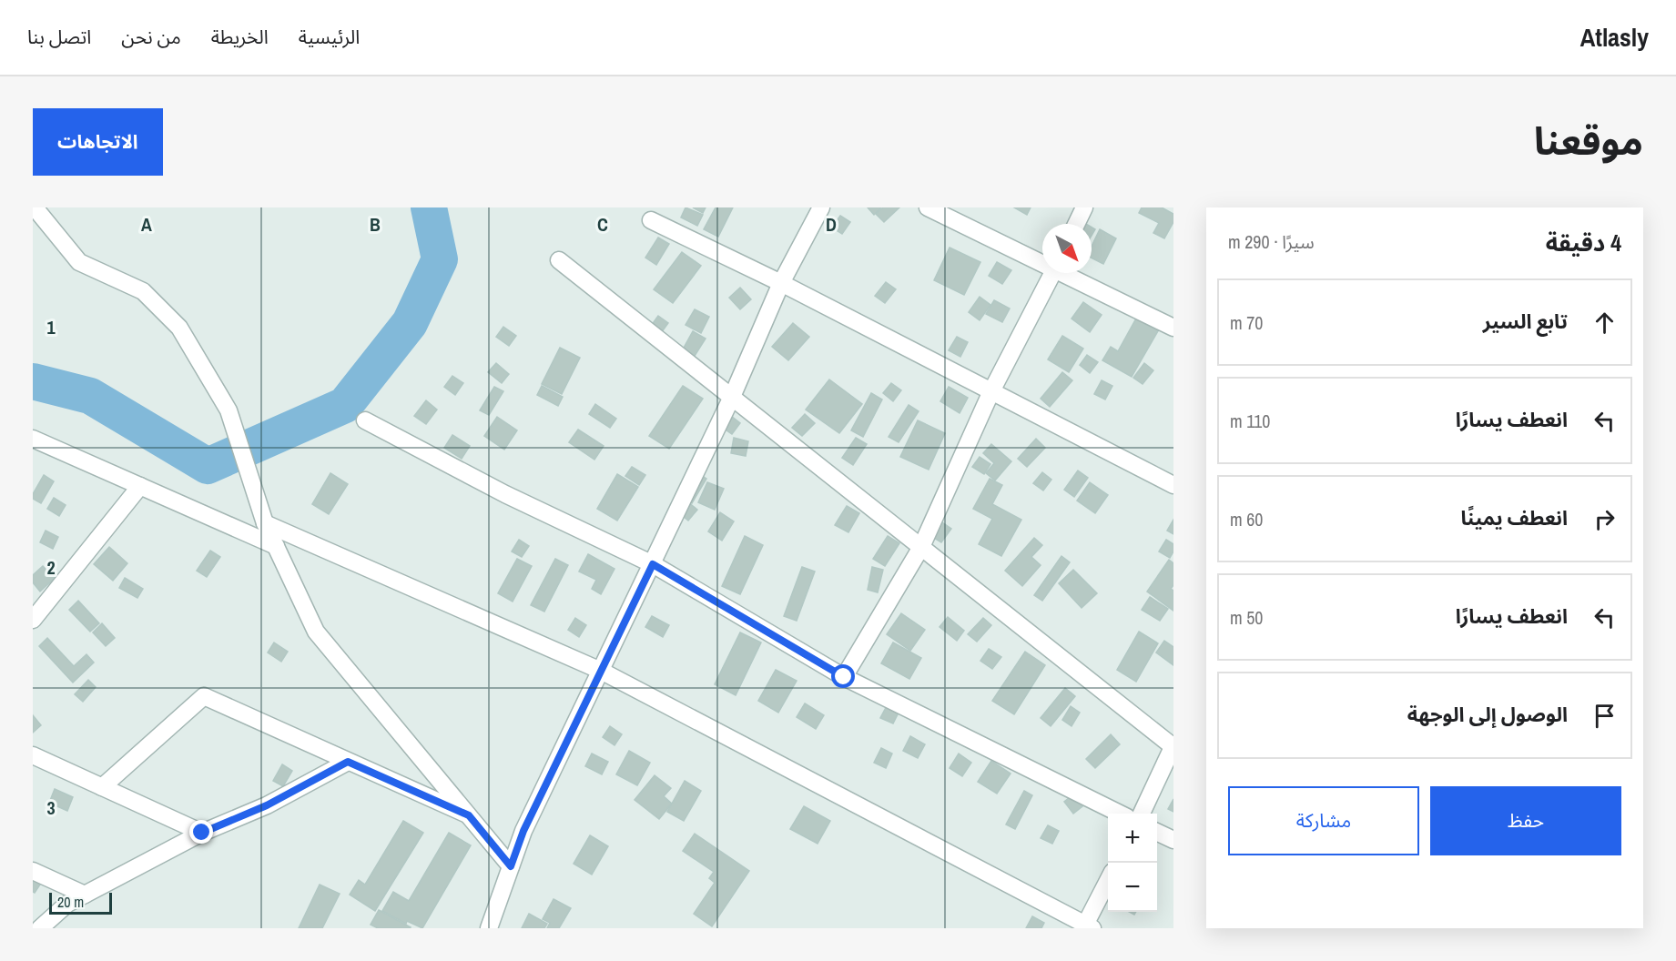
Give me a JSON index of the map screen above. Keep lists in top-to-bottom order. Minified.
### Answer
{"scale_bar":"20 m","north":"bottom right","page":{"header":"Atlasly","nav":["الرئيسية","الخريطة","من نحن","اتصل بنا"],"title":"موقعنا","buttons":["الاتجاهات",["حفظ","مشاركة"]],"heading":["4 دقيقة","سيرًا · 290 m"],"list":[["تابع السير","70 m"],["انعطف يسارًا","110 m"],["انعطف يمينًا","60 m"],["انعطف يسارًا","50 m"],"الوصول إلى الوجهة"],"map_buttons":["+","−"],"scale":"20 m"},"grid":{"columns":["A","B","C","D"],"rows":["1","2","3"]}}
